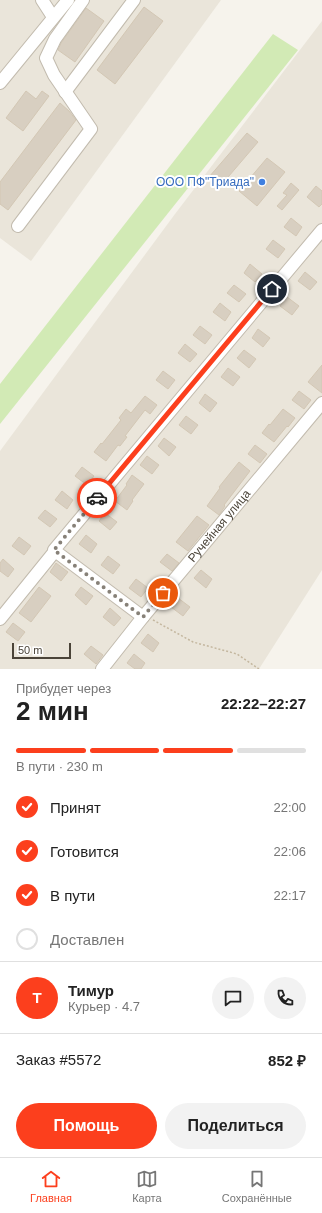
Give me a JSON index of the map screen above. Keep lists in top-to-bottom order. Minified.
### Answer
{"streets":{"street":["Ручейная улица"]},"places":["ООО ПФ\"Триада\""],"scale_bar":"50 m","page":{"scale":"50 m","heading":["2 мин","Прибудет через","22:22–22:27"],"panel":["Тимур","Курьер · 4.7","Заказ #5572","852 ₽"],"bar":"В пути · 230 m","list":[["Принят","22:00"],["Готовится","22:06"],["В пути","22:17"],"Доставлен"],"round":"Т","buttons":["Помощь","Поделиться"],"tabs":["Главная","Карта","Сохранённые"]}}
